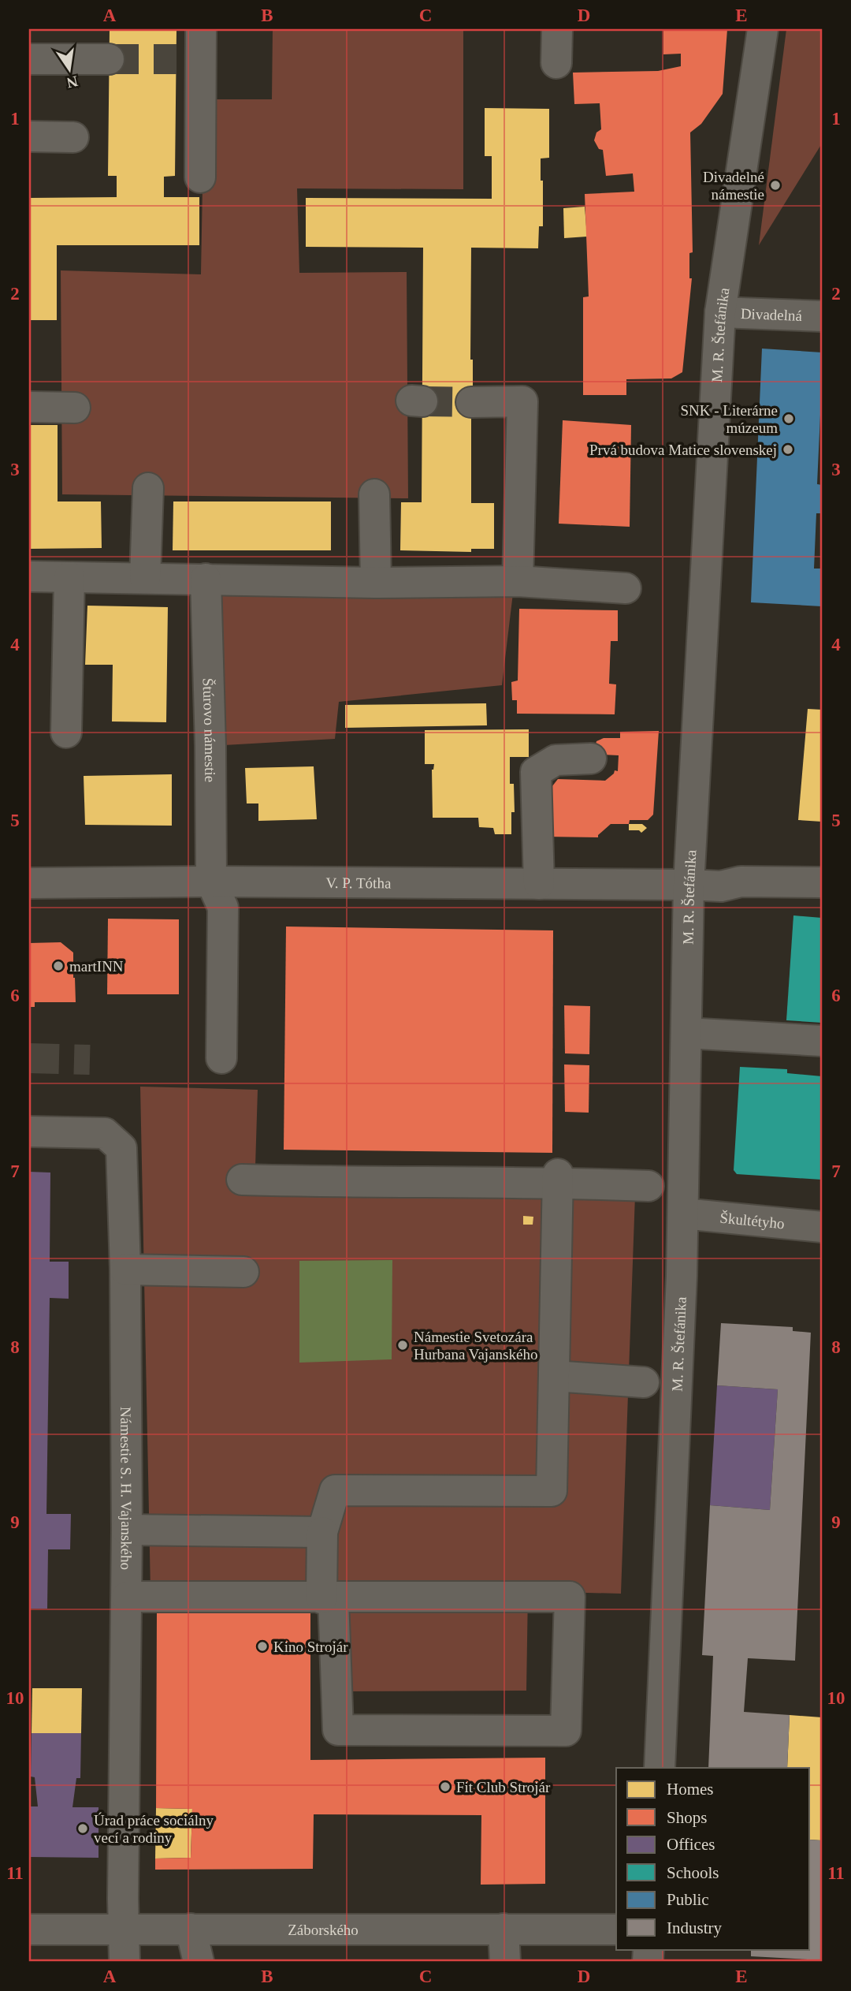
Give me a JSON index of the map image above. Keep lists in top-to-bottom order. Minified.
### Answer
{"streets":{"street":["Divadelná","M. R. Štefánika","Štúrovo námestie","V. P. Tótha","Škultétyho","Námestie S. H. Vajanského","Záborského"]},"crossings":[["Divadelná","M. R. Štefánika"],["M. R. Štefánika","V. P. Tótha"],["M. R. Štefánika","Škultétyho"],["Štúrovo námestie","V. P. Tótha"],["Námestie S. H. Vajanského","Záborského"]],"places":["Divadelné námestie","SNK - Literárne múzeum","Prvá budova Matice slovenskej","martINN","Námestie Svetozára Hurbana Vajanského","Kino Strojár","Fit Club Strojár","Úrad práce sociálny vecí a rodiny"],"legend":["Homes","Shops","Offices","Schools","Public","Industry"],"north":"bottom","grid":{"columns":["A","B","C","D","E"],"rows":["1","2","3","4","5","6","7","8","9","10","11"]}}
